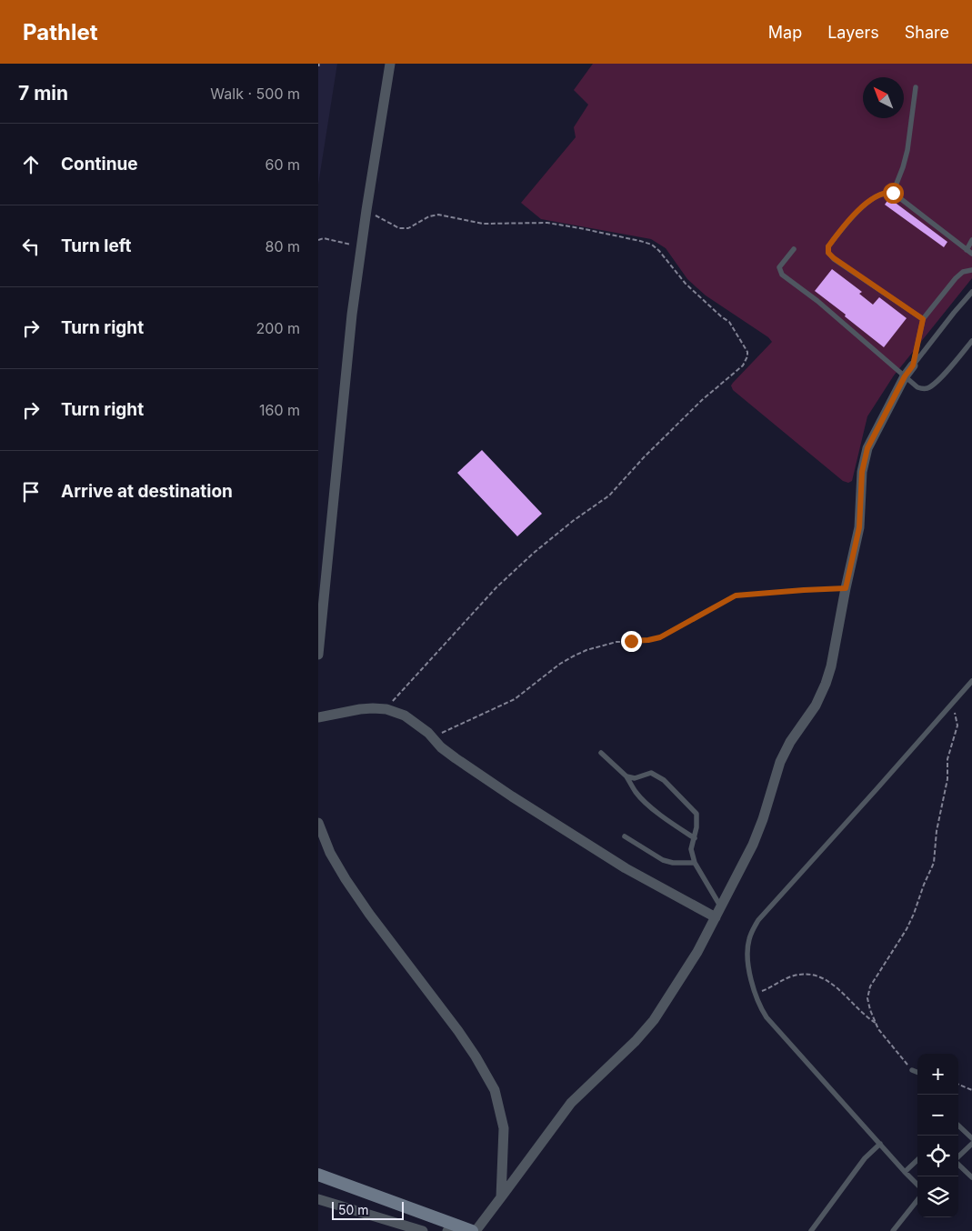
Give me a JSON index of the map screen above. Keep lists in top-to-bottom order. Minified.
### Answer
{"scale_bar":"50 m","north":"top left","page":{"header":"Pathlet","nav":["Map","Layers","Share"],"heading":["7 min","Walk · 500 m"],"list":[["Continue","60 m"],["Turn left","80 m"],["Turn right","200 m"],["Turn right","160 m"],"Arrive at destination"],"map_buttons":["+","−"],"scale":"50 m"}}
